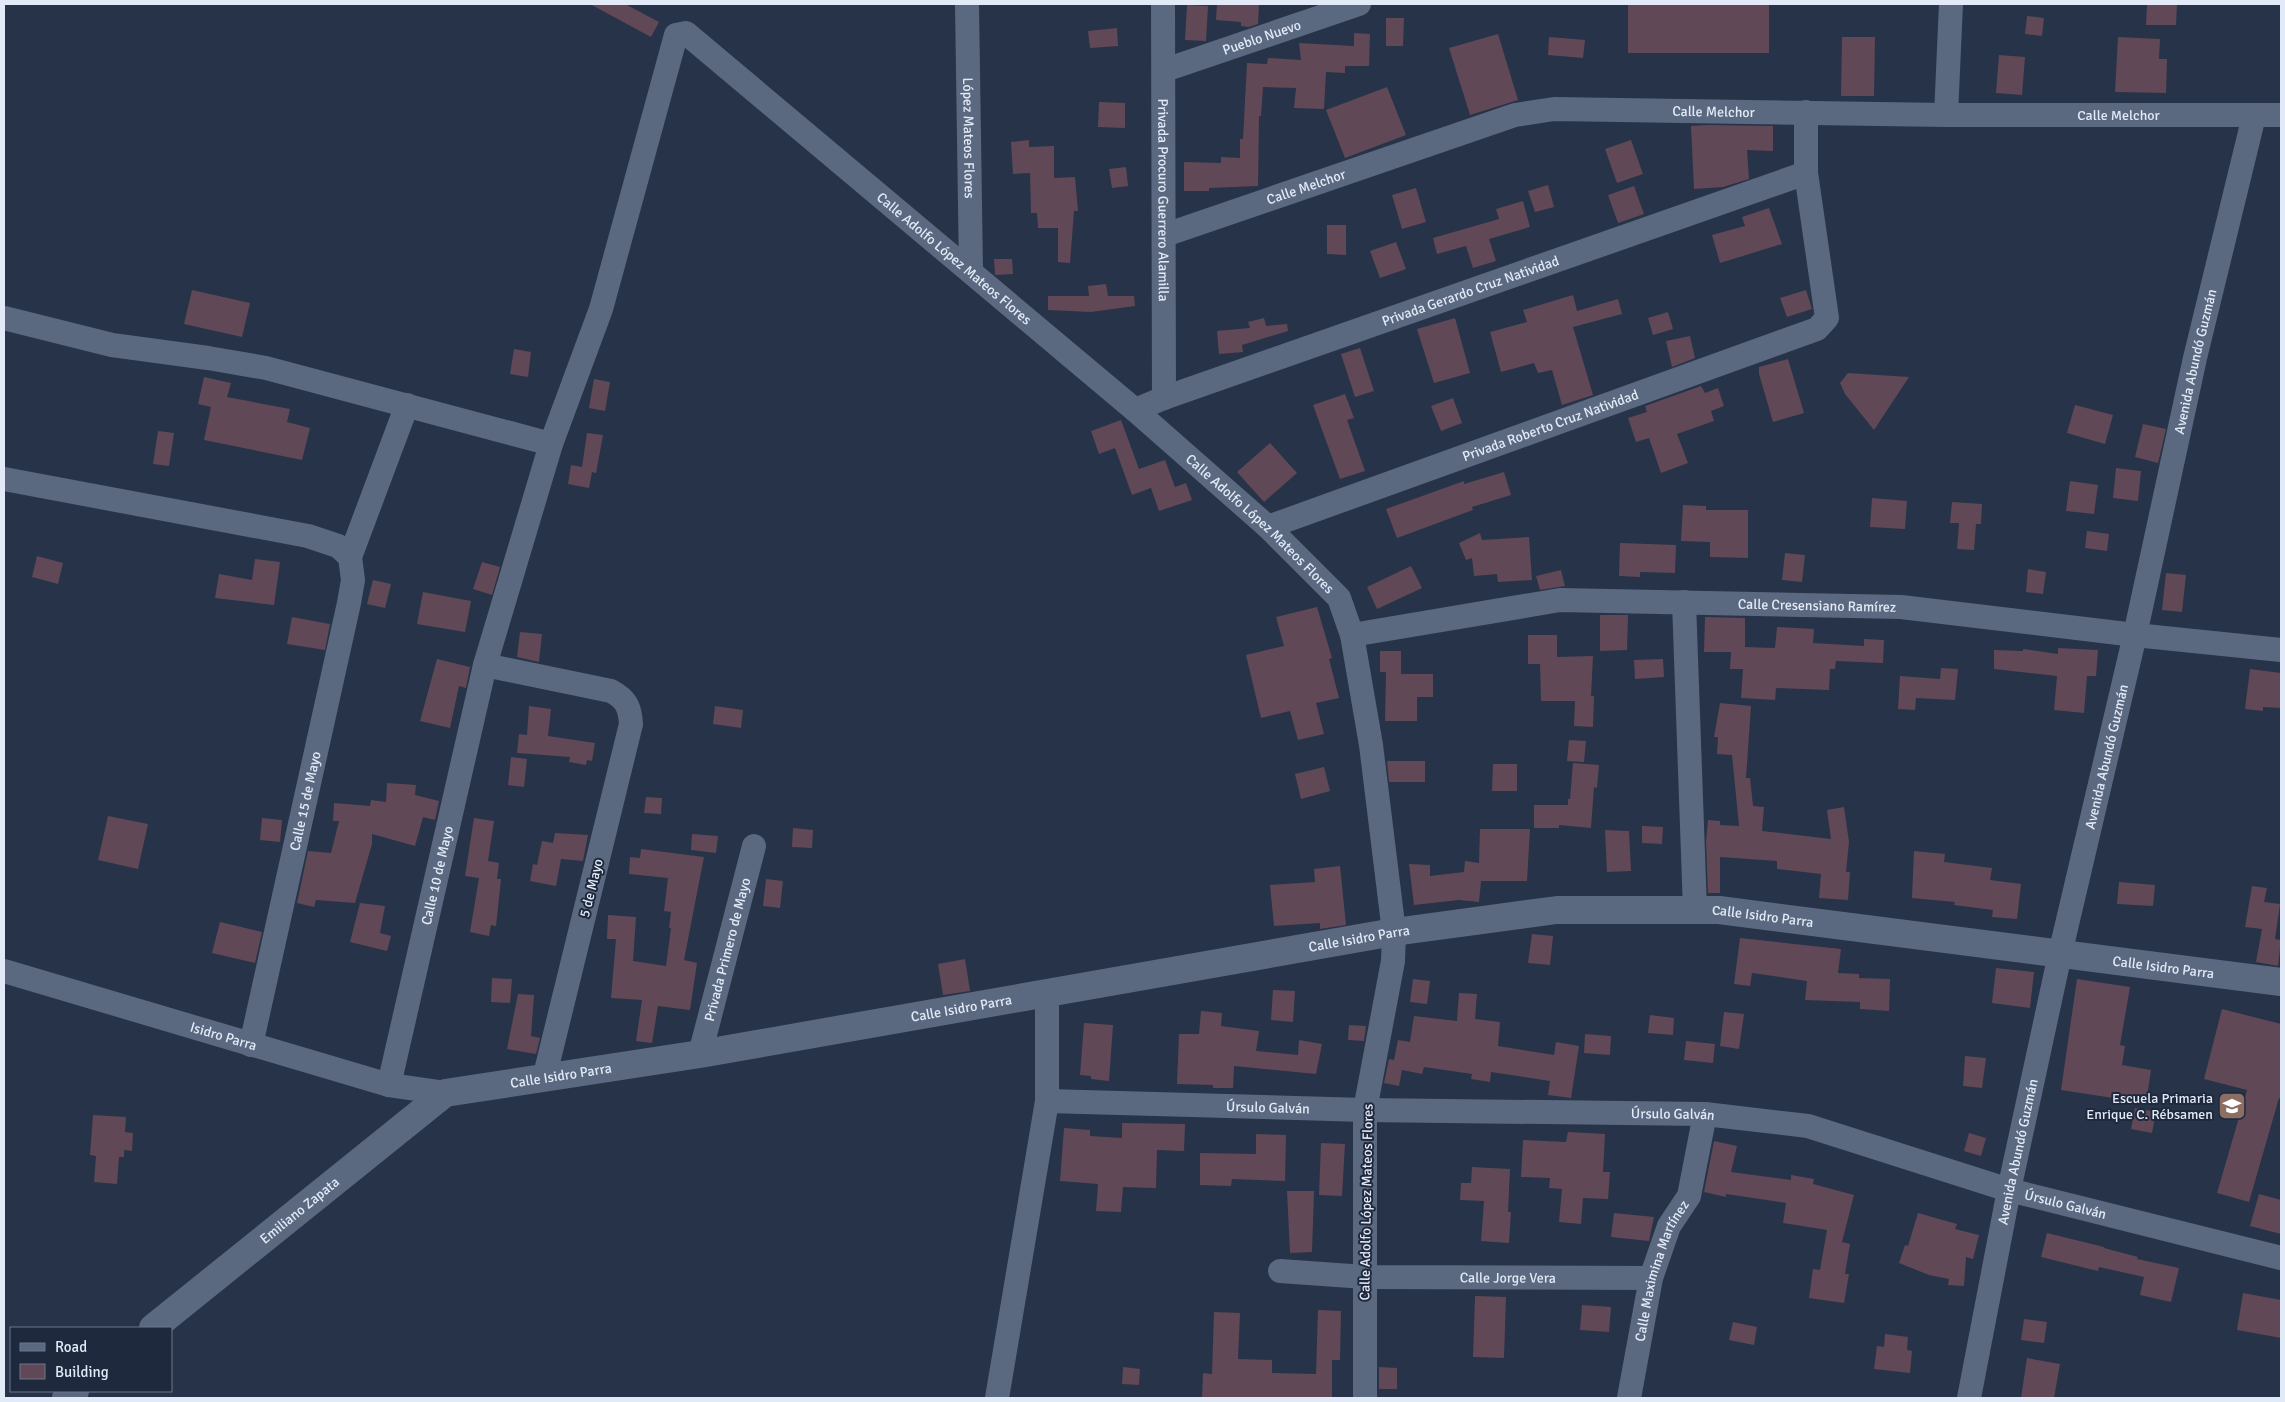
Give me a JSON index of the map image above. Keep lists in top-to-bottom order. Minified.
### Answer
{"streets":{"street":["Pueblo Nuevo","Calle Melchor","López Mateos Flores","Privada Procuro Guerrero Alamilla","Calle Adolfo López Mateos Flores","Privada Gerardo Cruz Natividad","Avenida Abundó Guzmán","Privada Roberto Cruz Natividad","Calle Cresensiano Ramírez","Calle 15 de Mayo","Calle 10 de Mayo","5 de Mayo","Calle Isidro Parra","Privada Primero de Mayo","Isidro Parra","Úrsulo Galván","Emiliano Zapata","Calle Maximina Martínez","Calle Jorge Vera"]},"crossings":[["Pueblo Nuevo","Privada Procuro Guerrero Alamilla"],["Calle Melchor","Privada Procuro Guerrero Alamilla"],["Calle Melchor","Avenida Abundó Guzmán"],["López Mateos Flores","Calle Adolfo López Mateos Flores"],["Privada Procuro Guerrero Alamilla","Privada Gerardo Cruz Natividad"],["Calle Adolfo López Mateos Flores","Privada Gerardo Cruz Natividad"],["Calle Adolfo López Mateos Flores","Privada Roberto Cruz Natividad"],["Calle Adolfo López Mateos Flores","Calle Cresensiano Ramírez"],["Calle Adolfo López Mateos Flores","Calle 10 de Mayo"],["Calle Adolfo López Mateos Flores","Calle Isidro Parra"],["Calle Adolfo López Mateos Flores","Úrsulo Galván"],["Calle Adolfo López Mateos Flores","Calle Jorge Vera"],["Privada Gerardo Cruz Natividad","Privada Roberto Cruz Natividad"],["Avenida Abundó Guzmán","Calle Cresensiano Ramírez"],["Avenida Abundó Guzmán","Calle Isidro Parra"],["Avenida Abundó Guzmán","Úrsulo Galván"],["Calle 15 de Mayo","Isidro Parra"],["Calle 10 de Mayo","5 de Mayo"],["Calle 10 de Mayo","Isidro Parra"],["5 de Mayo","Calle Isidro Parra"],["Calle Isidro Parra","Privada Primero de Mayo"],["Calle Isidro Parra","Isidro Parra"],["Calle Isidro Parra","Emiliano Zapata"],["Isidro Parra","Emiliano Zapata"],["Úrsulo Galván","Calle Maximina Martínez"],["Calle Maximina Martínez","Calle Jorge Vera"]],"places":{"school or university":["Escuela Primaria Enrique C. Rébsamen"]},"legend":["Road","Building"]}
